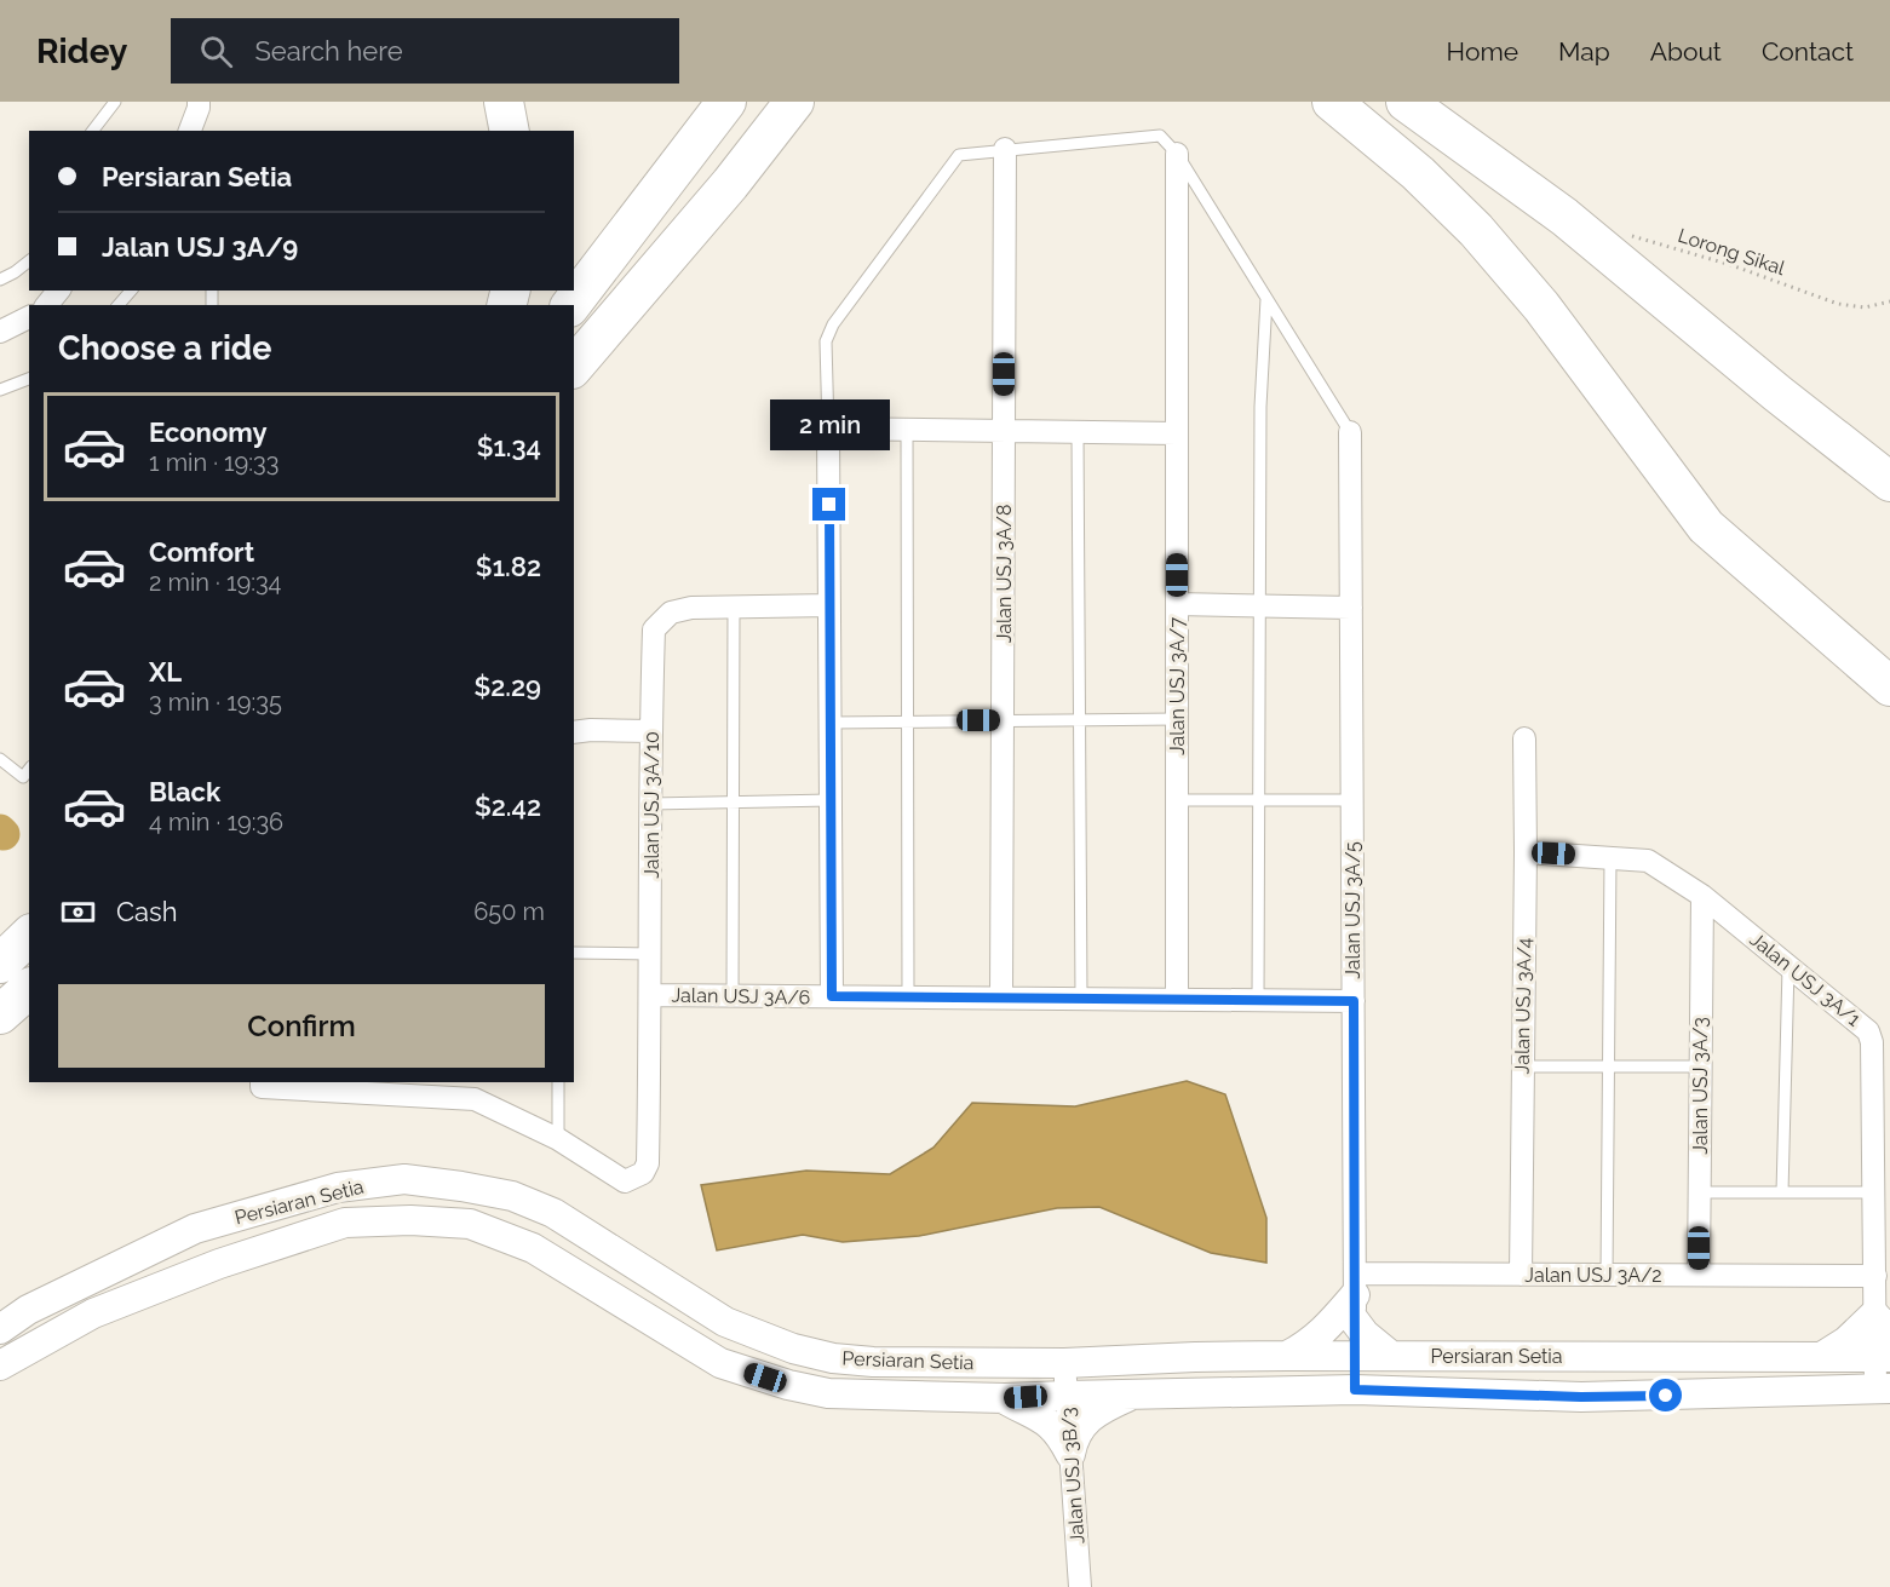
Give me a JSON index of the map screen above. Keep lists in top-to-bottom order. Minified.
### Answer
{"streets":{"main road":["Persiaran Setia"],"street":["Jalan USJ 3A/8","Jalan USJ 3A/7","Jalan USJ 3A/10","Jalan USJ 3A/5","Jalan USJ 3A/1","Jalan USJ 3A/6","Jalan USJ 3A/4","Jalan USJ 3A/3","Jalan USJ 3A/2","Jalan USJ 3B/3"],"path":["Lorong Sikal"]},"crossings":[["Jalan USJ 3A/8","Jalan USJ 3A/6"],["Jalan USJ 3A/7","Jalan USJ 3A/6"],["Jalan USJ 3A/10","Jalan USJ 3A/6"],["Jalan USJ 3A/5","Jalan USJ 3A/6"],["Jalan USJ 3A/5","Persiaran Setia"],["Jalan USJ 3A/5","Jalan USJ 3A/2"],["Jalan USJ 3A/1","Jalan USJ 3A/4"],["Jalan USJ 3A/1","Jalan USJ 3A/3"],["Jalan USJ 3A/1","Persiaran Setia"],["Jalan USJ 3A/1","Jalan USJ 3A/2"],["Jalan USJ 3A/4","Jalan USJ 3A/2"],["Jalan USJ 3A/3","Jalan USJ 3A/2"],["Persiaran Setia","Jalan USJ 3B/3"]],"page":{"header":"Ridey","search":"Search here","nav":["Home","Map","About","Contact"],"banner":["Persiaran Setia","Jalan USJ 3A/9"],"heading":"Choose a ride","list":[{"name":"Economy","note":"1 min · 19:33","value":"$1.34"},{"name":"Comfort","note":"2 min · 19:34","value":"$1.82"},{"name":"XL","note":"3 min · 19:35","value":"$2.29"},{"name":"Black","note":"4 min · 19:36","value":"$2.42"}],"bubble":"2 min","pay":["Cash","650 m"],"buttons":"Confirm"}}
